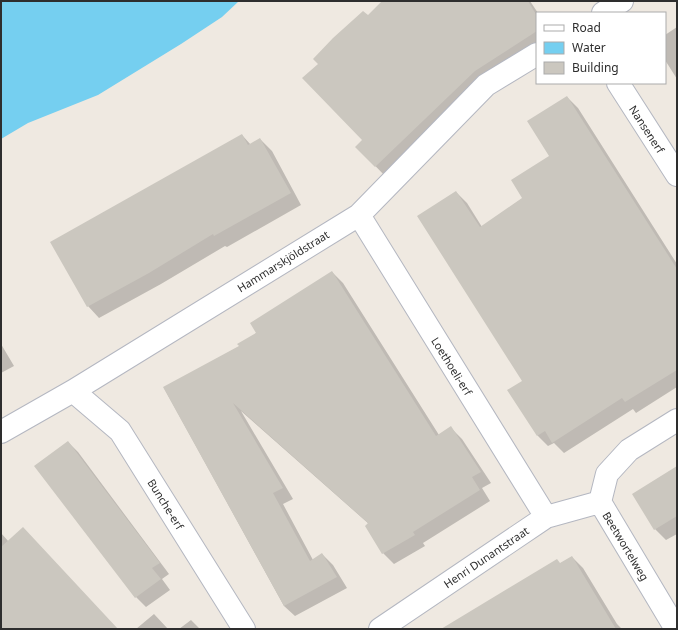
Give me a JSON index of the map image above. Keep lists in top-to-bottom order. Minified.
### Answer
{"streets":{"street":["Nansenerf","Hammarskjöldstraat","Loethoeli-erf","Bunche-erf","Beetwortelweg","Henri Dunantstraat"]},"crossings":[["Hammarskjöldstraat","Loethoeli-erf"],["Hammarskjöldstraat","Bunche-erf"],["Loethoeli-erf","Henri Dunantstraat"],["Beetwortelweg","Henri Dunantstraat"]],"legend":["Road","Water","Building"]}
